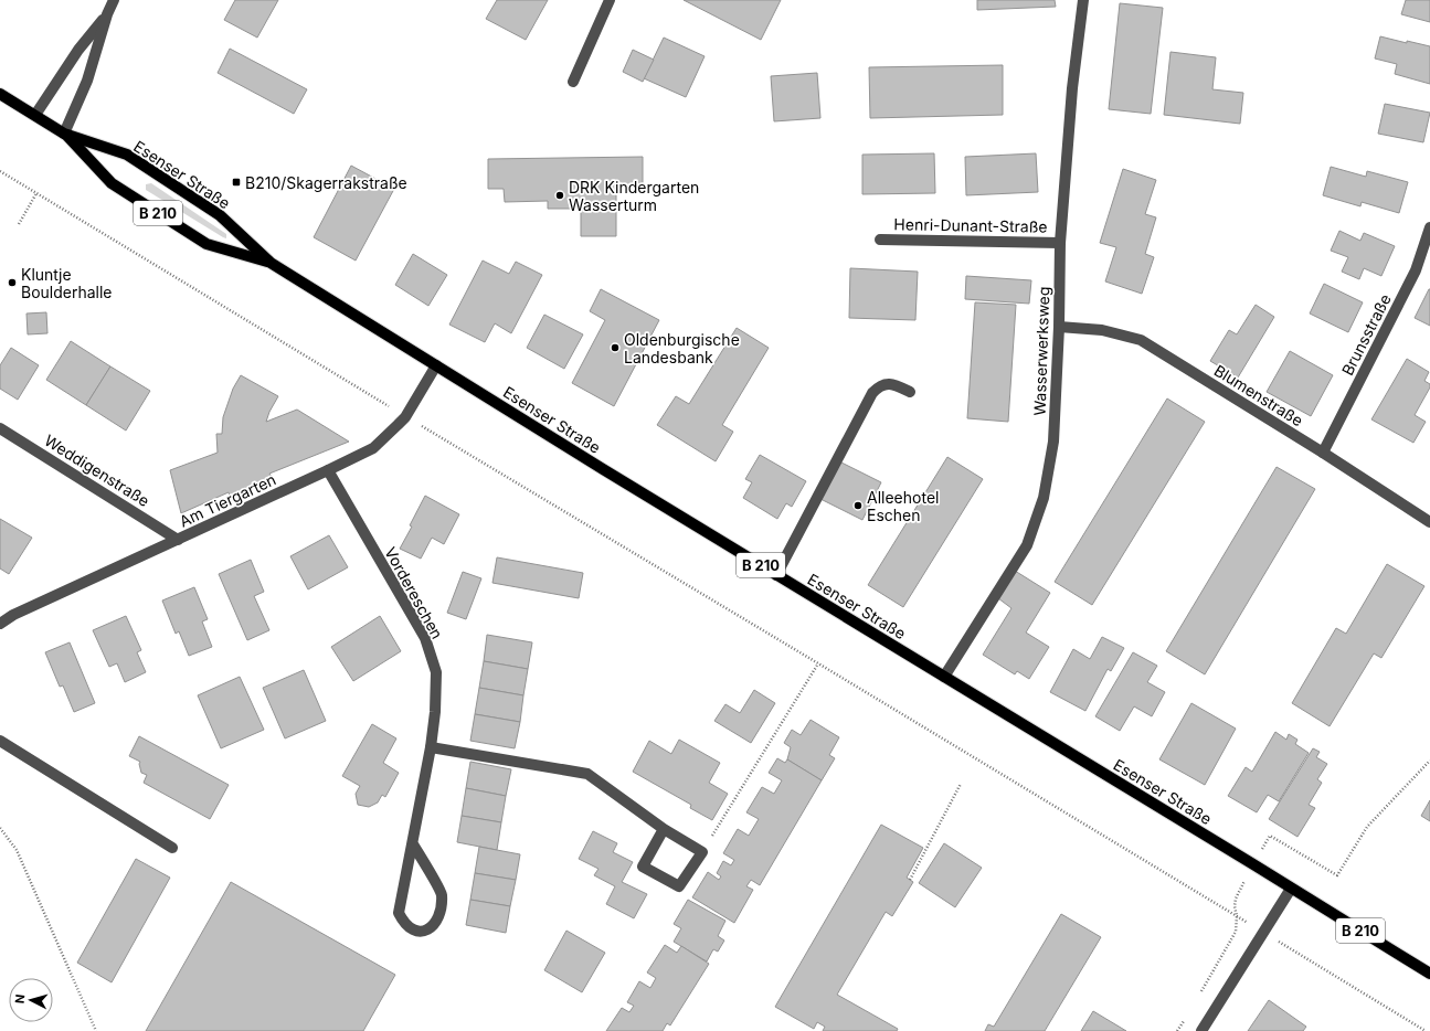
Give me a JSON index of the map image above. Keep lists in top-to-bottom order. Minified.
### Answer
{"streets":{"main road":["Esenser Straße","B 210"],"street":["Henri-Dunant-Straße","Brunsstraße","Wasserwerksweg","Blumenstraße","Weddigenstraße","Am Tiergarten","Vordereschen"]},"crossings":[["Esenser Straße","Wasserwerksweg"],["Esenser Straße","Am Tiergarten"],["Henri-Dunant-Straße","Wasserwerksweg"],["Brunsstraße","Blumenstraße"],["Wasserwerksweg","Blumenstraße"],["Weddigenstraße","Am Tiergarten"],["Am Tiergarten","Vordereschen"]],"places":{"transit":["B210/Skagerrakstraße"],"other":["DRK Kindergarten Wasserturm","Kluntje Boulderhalle","Oldenburgische Landesbank","Alleehotel Eschen"]},"north":"left"}
